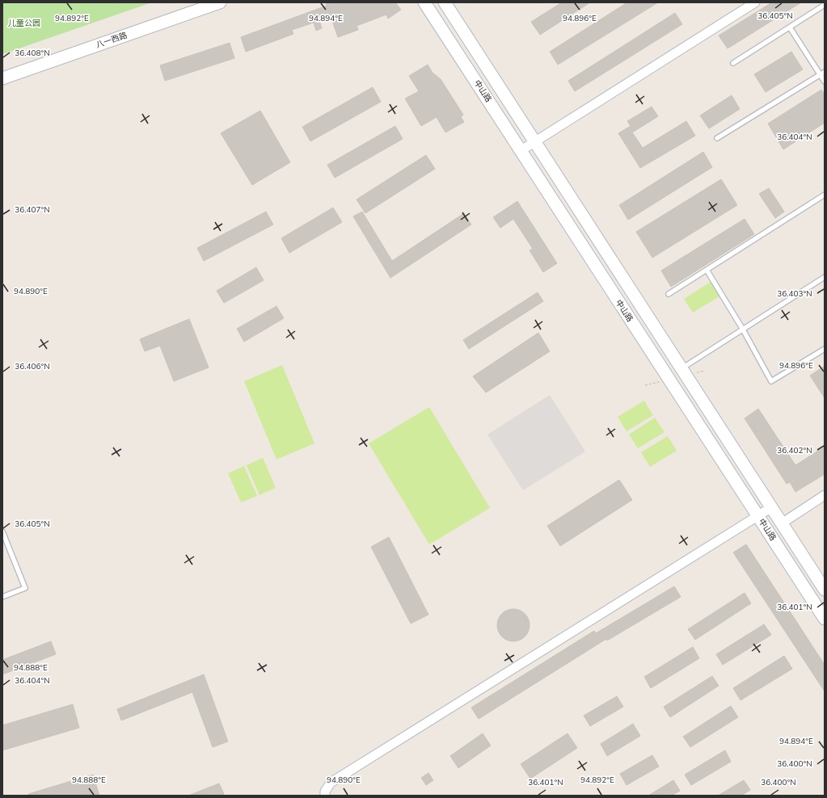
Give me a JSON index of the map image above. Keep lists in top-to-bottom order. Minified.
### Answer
{"streets":{"main road":["八一西路","中山路"]},"parks":["儿童公园"],"coordinates":["36.405°N","94.892°E","94.894°E","94.896°E","36.408°N","36.404°N","36.407°N","94.890°E","36.403°N","36.406°N","36.402°N","36.401°N","94.888°E","36.400°N"]}
